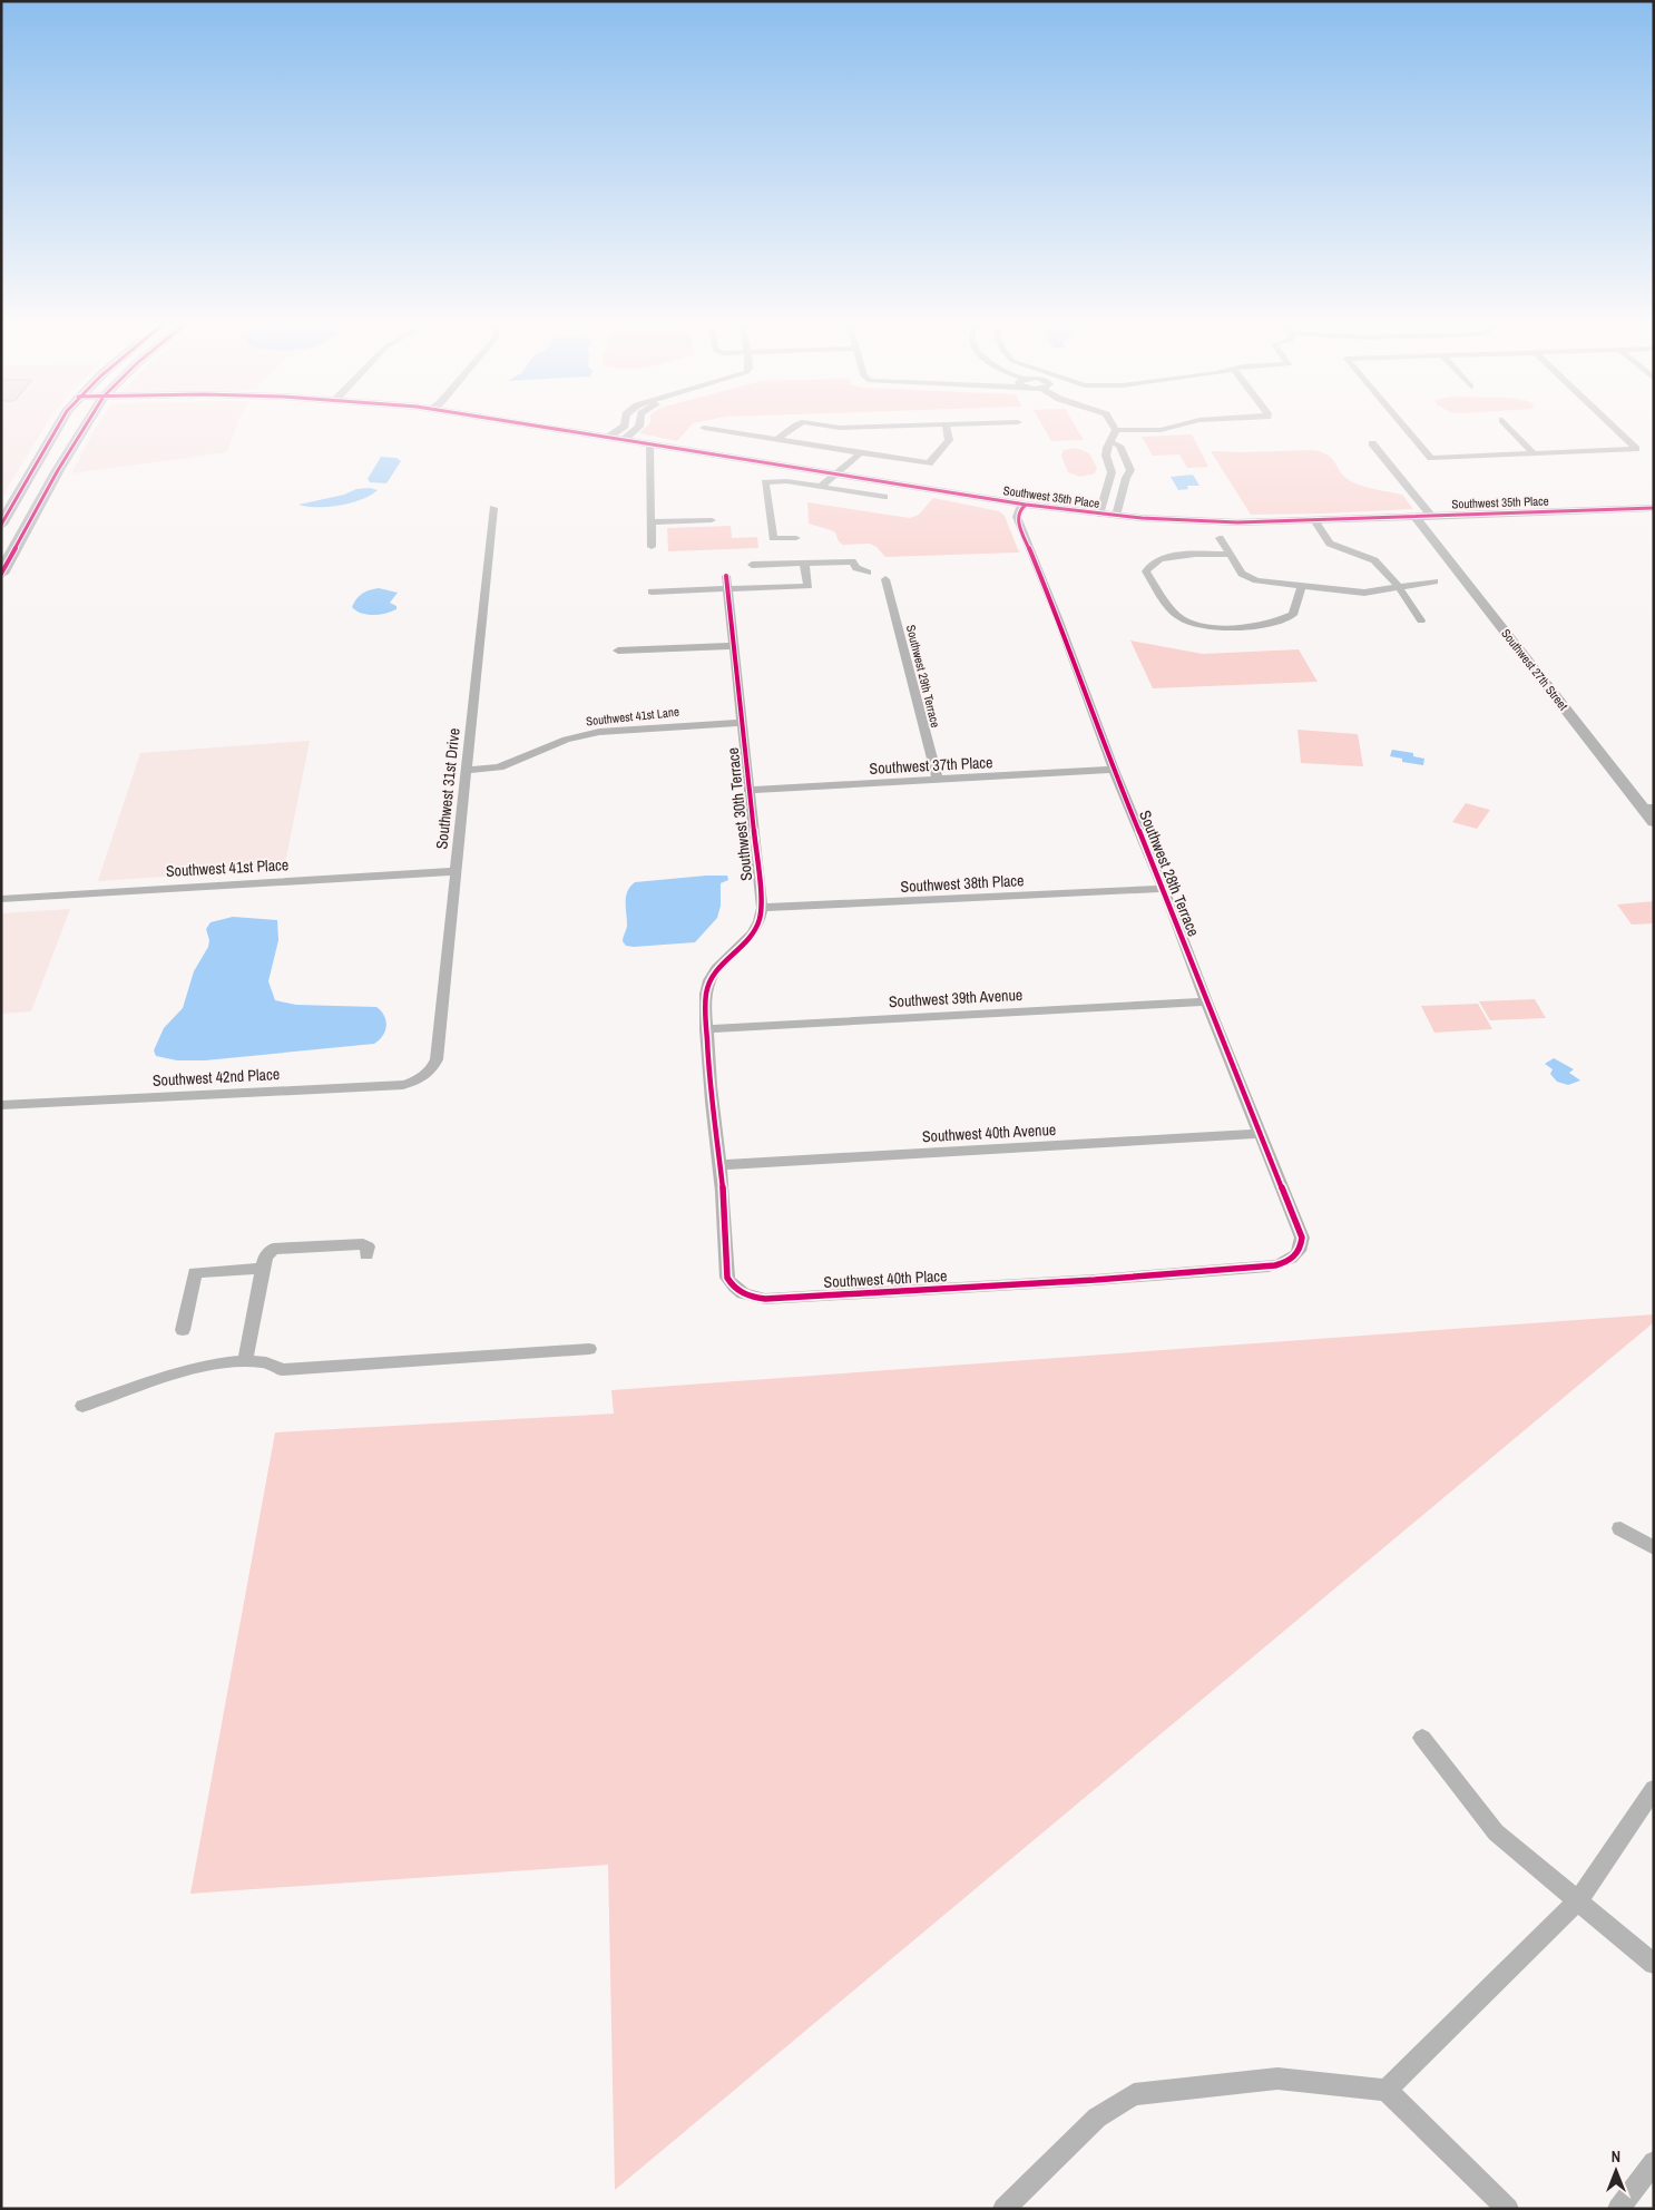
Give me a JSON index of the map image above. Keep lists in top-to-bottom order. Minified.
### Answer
{"streets":{"street":["Southwest 35th Place","Southwest 27th Street","Southwest 29th Terrace","Southwest 41st Lane","Southwest 37th Place","Southwest 31st Drive","Southwest 30th Terrace","Southwest 41st Place","Southwest 28th Terrace","Southwest 38th Place","Southwest 39th Avenue","Southwest 42nd Place","Southwest 40th Avenue","Southwest 40th Place"]},"crossings":[["Southwest 35th Place","Southwest 27th Street"],["Southwest 35th Place","Southwest 28th Terrace"],["Southwest 29th Terrace","Southwest 37th Place"],["Southwest 41st Lane","Southwest 31st Drive"],["Southwest 41st Lane","Southwest 30th Terrace"],["Southwest 37th Place","Southwest 30th Terrace"],["Southwest 37th Place","Southwest 28th Terrace"],["Southwest 31st Drive","Southwest 41st Place"],["Southwest 31st Drive","Southwest 42nd Place"],["Southwest 30th Terrace","Southwest 38th Place"],["Southwest 30th Terrace","Southwest 39th Avenue"],["Southwest 30th Terrace","Southwest 40th Place"],["Southwest 28th Terrace","Southwest 38th Place"],["Southwest 28th Terrace","Southwest 39th Avenue"],["Southwest 28th Terrace","Southwest 40th Avenue"],["Southwest 28th Terrace","Southwest 40th Place"],["Southwest 39th Avenue","Southwest 40th Place"],["Southwest 40th Avenue","Southwest 40th Place"]],"north":"top"}
